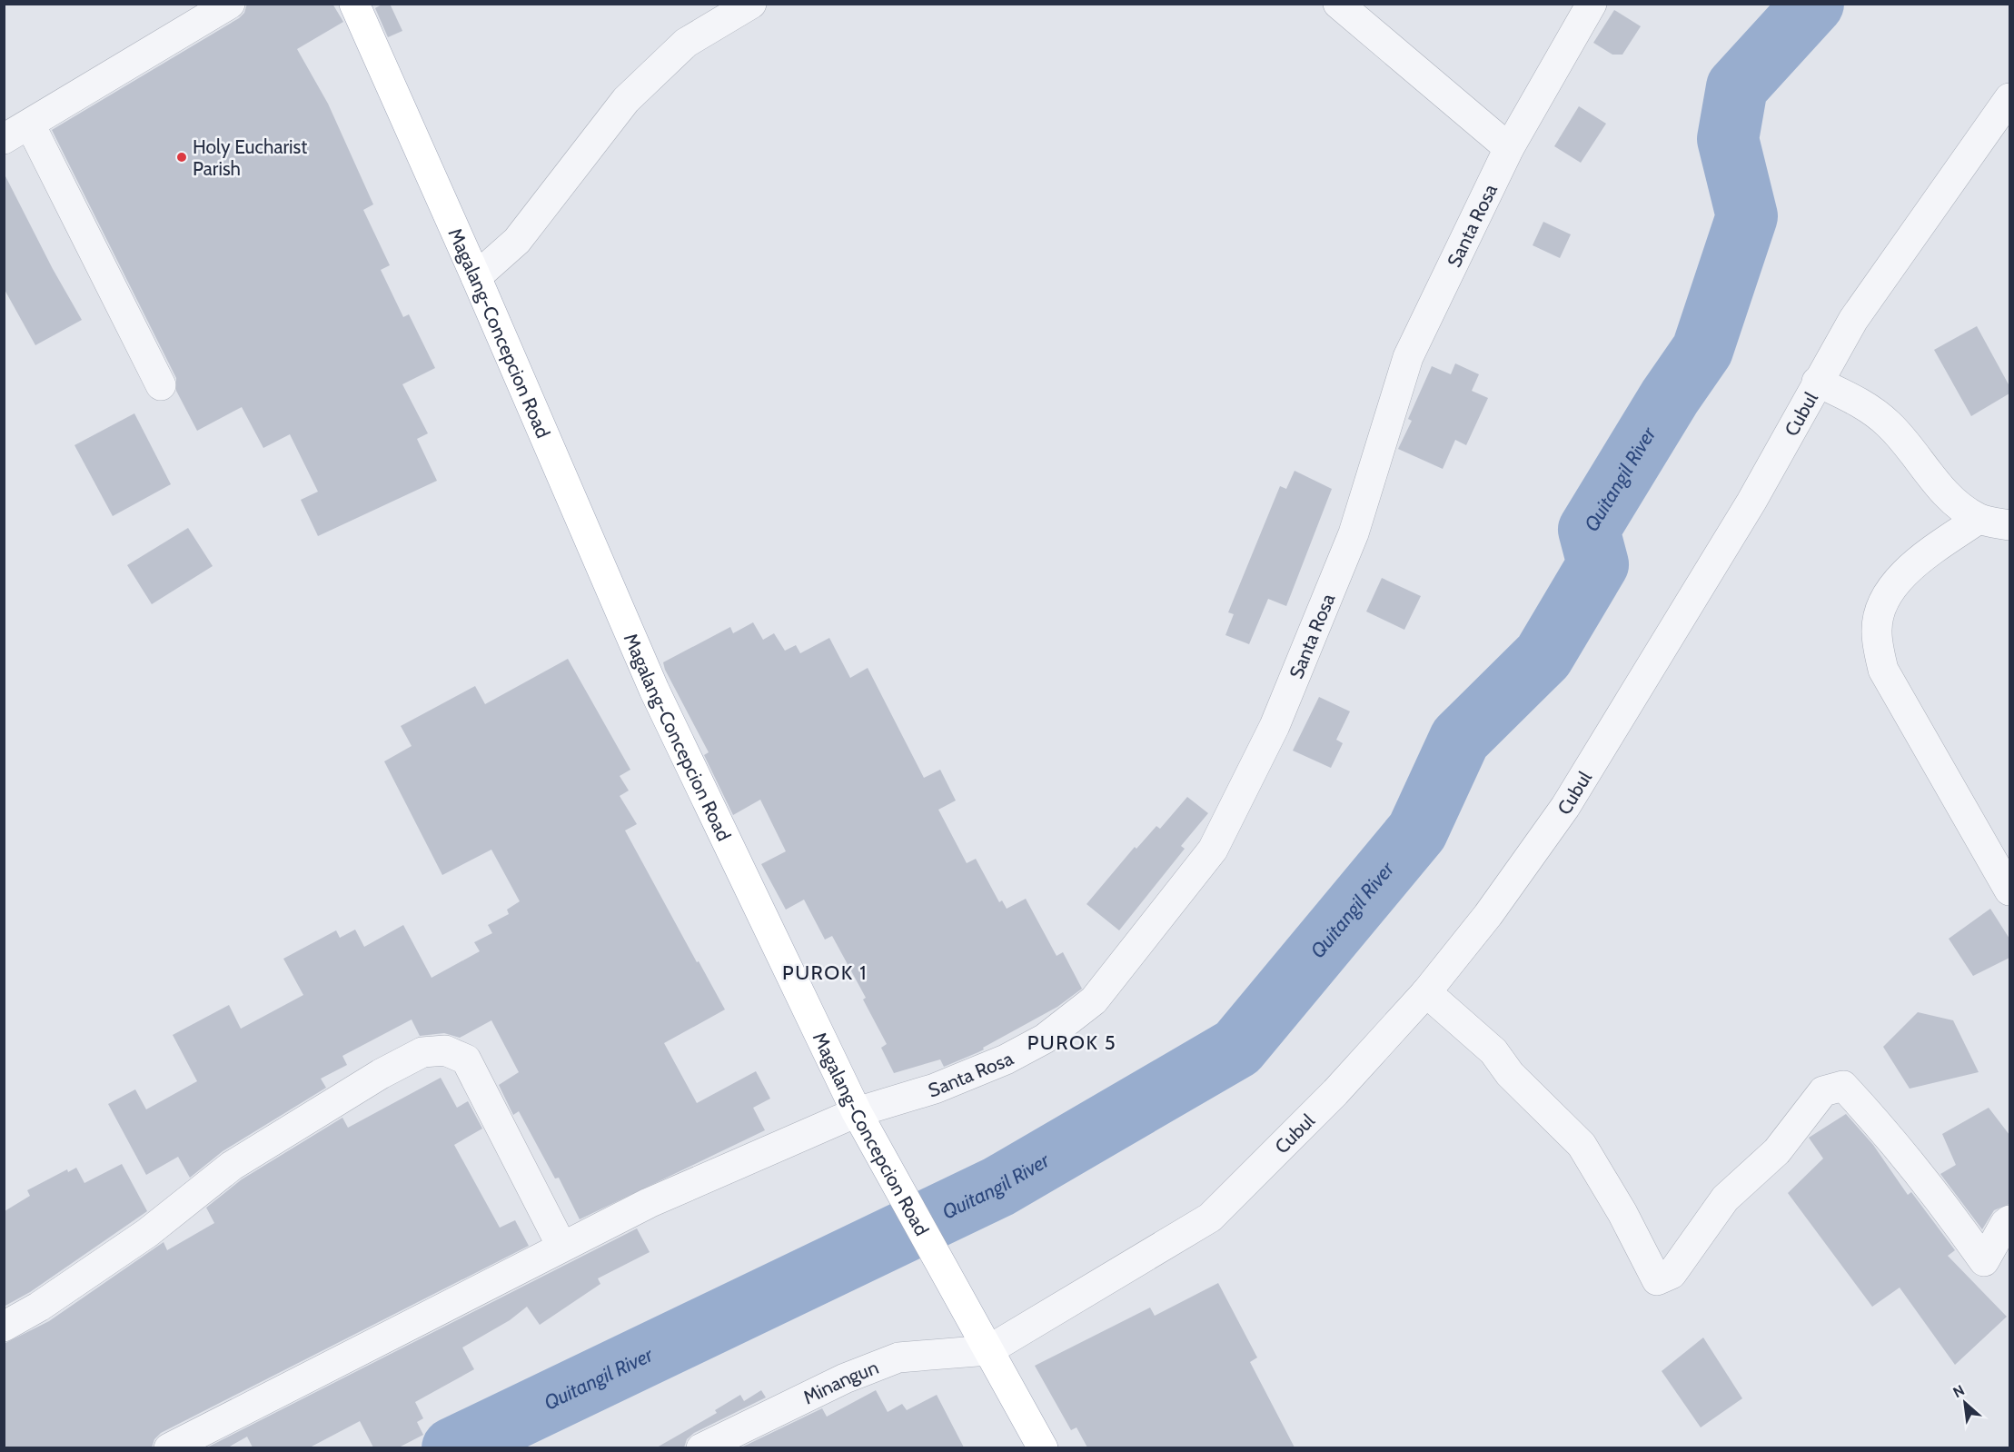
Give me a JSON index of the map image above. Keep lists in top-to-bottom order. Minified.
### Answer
{"streets":{"main road":["Magalang-Concepcion Road"],"street":["Santa Rosa","Cubul","Minangun"]},"crossings":[["Santa Rosa","Magalang-Concepcion Road"],["Magalang-Concepcion Road","Cubul"],["Magalang-Concepcion Road","Minangun"],["Cubul","Minangun"]],"districts":["PUROK 1","PUROK 5"],"water":["Quitangil River"],"places":["Holy Eucharist Parish"],"north":"top left"}
